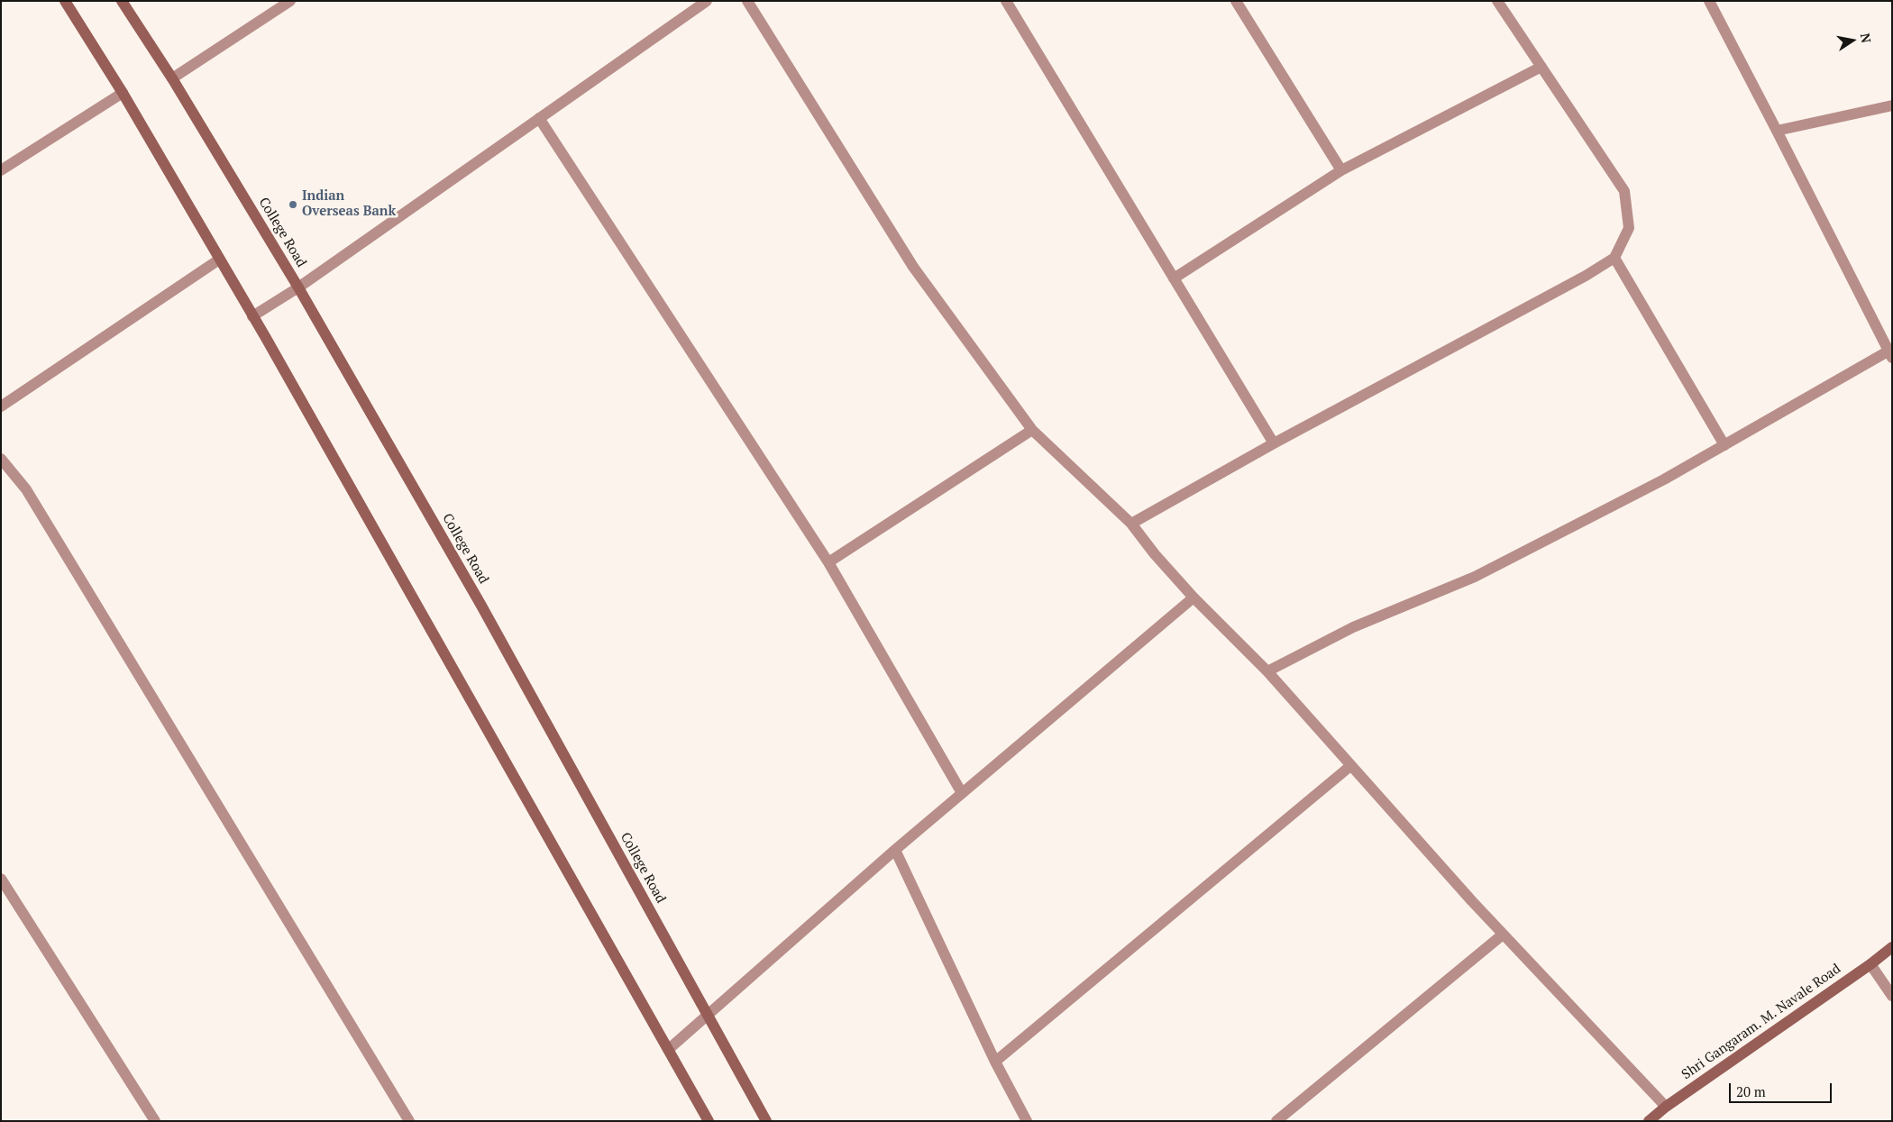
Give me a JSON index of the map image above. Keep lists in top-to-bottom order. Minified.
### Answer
{"streets":{"main road":["College Road","Shri Gangaram. M. Navale Road"]},"places":["Indian Overseas Bank"],"scale_bar":"20 m","north":"right"}
